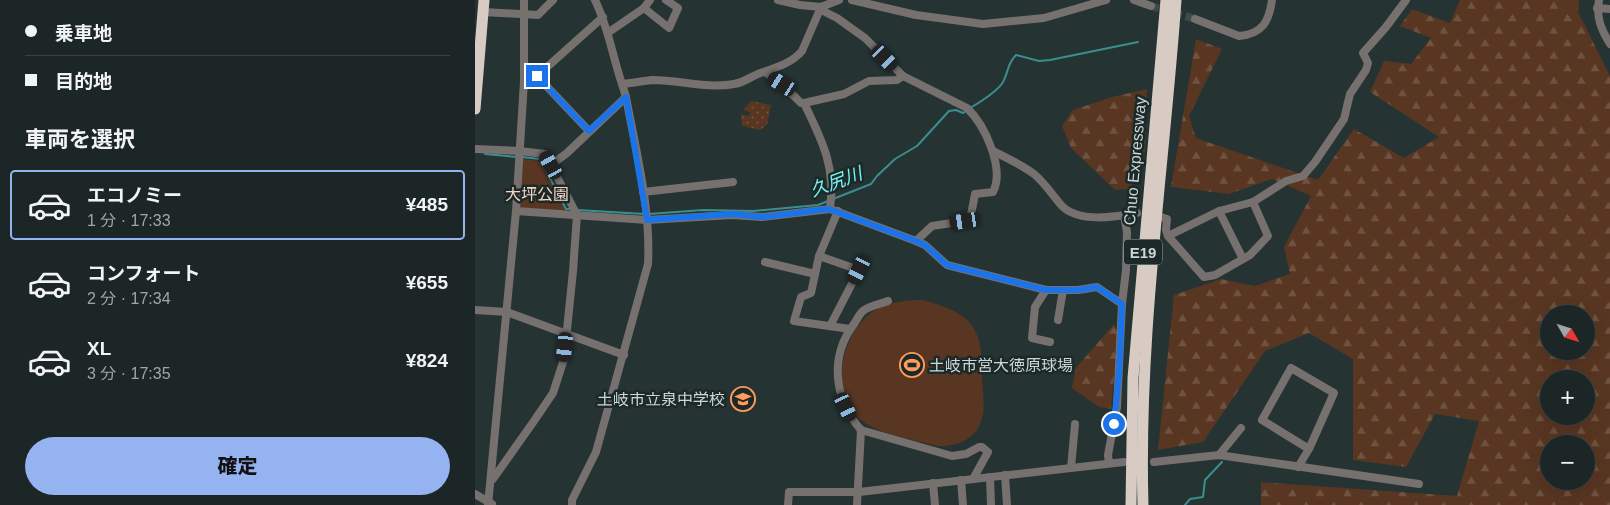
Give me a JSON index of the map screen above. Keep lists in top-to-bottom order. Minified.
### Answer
{"streets":{"highway":["Chuo Expressway","E19"]},"water":["久尻川"],"parks":["大坪公園"],"places":{"sports":["土岐市営大徳原球場"],"school or university":["土岐市立泉中学校"]},"north":"bottom right","page":{"banner":["乗車地","目的地"],"heading":"車両を選択","list":[{"name":"エコノミー","note":"1 分 · 17:33","value":"¥485"},{"name":"コンフォート","note":"2 分 · 17:34","value":"¥655"},{"name":"XL","note":"3 分 · 17:35","value":"¥824"}],"map_buttons":["+","−"],"buttons":"確定"}}
